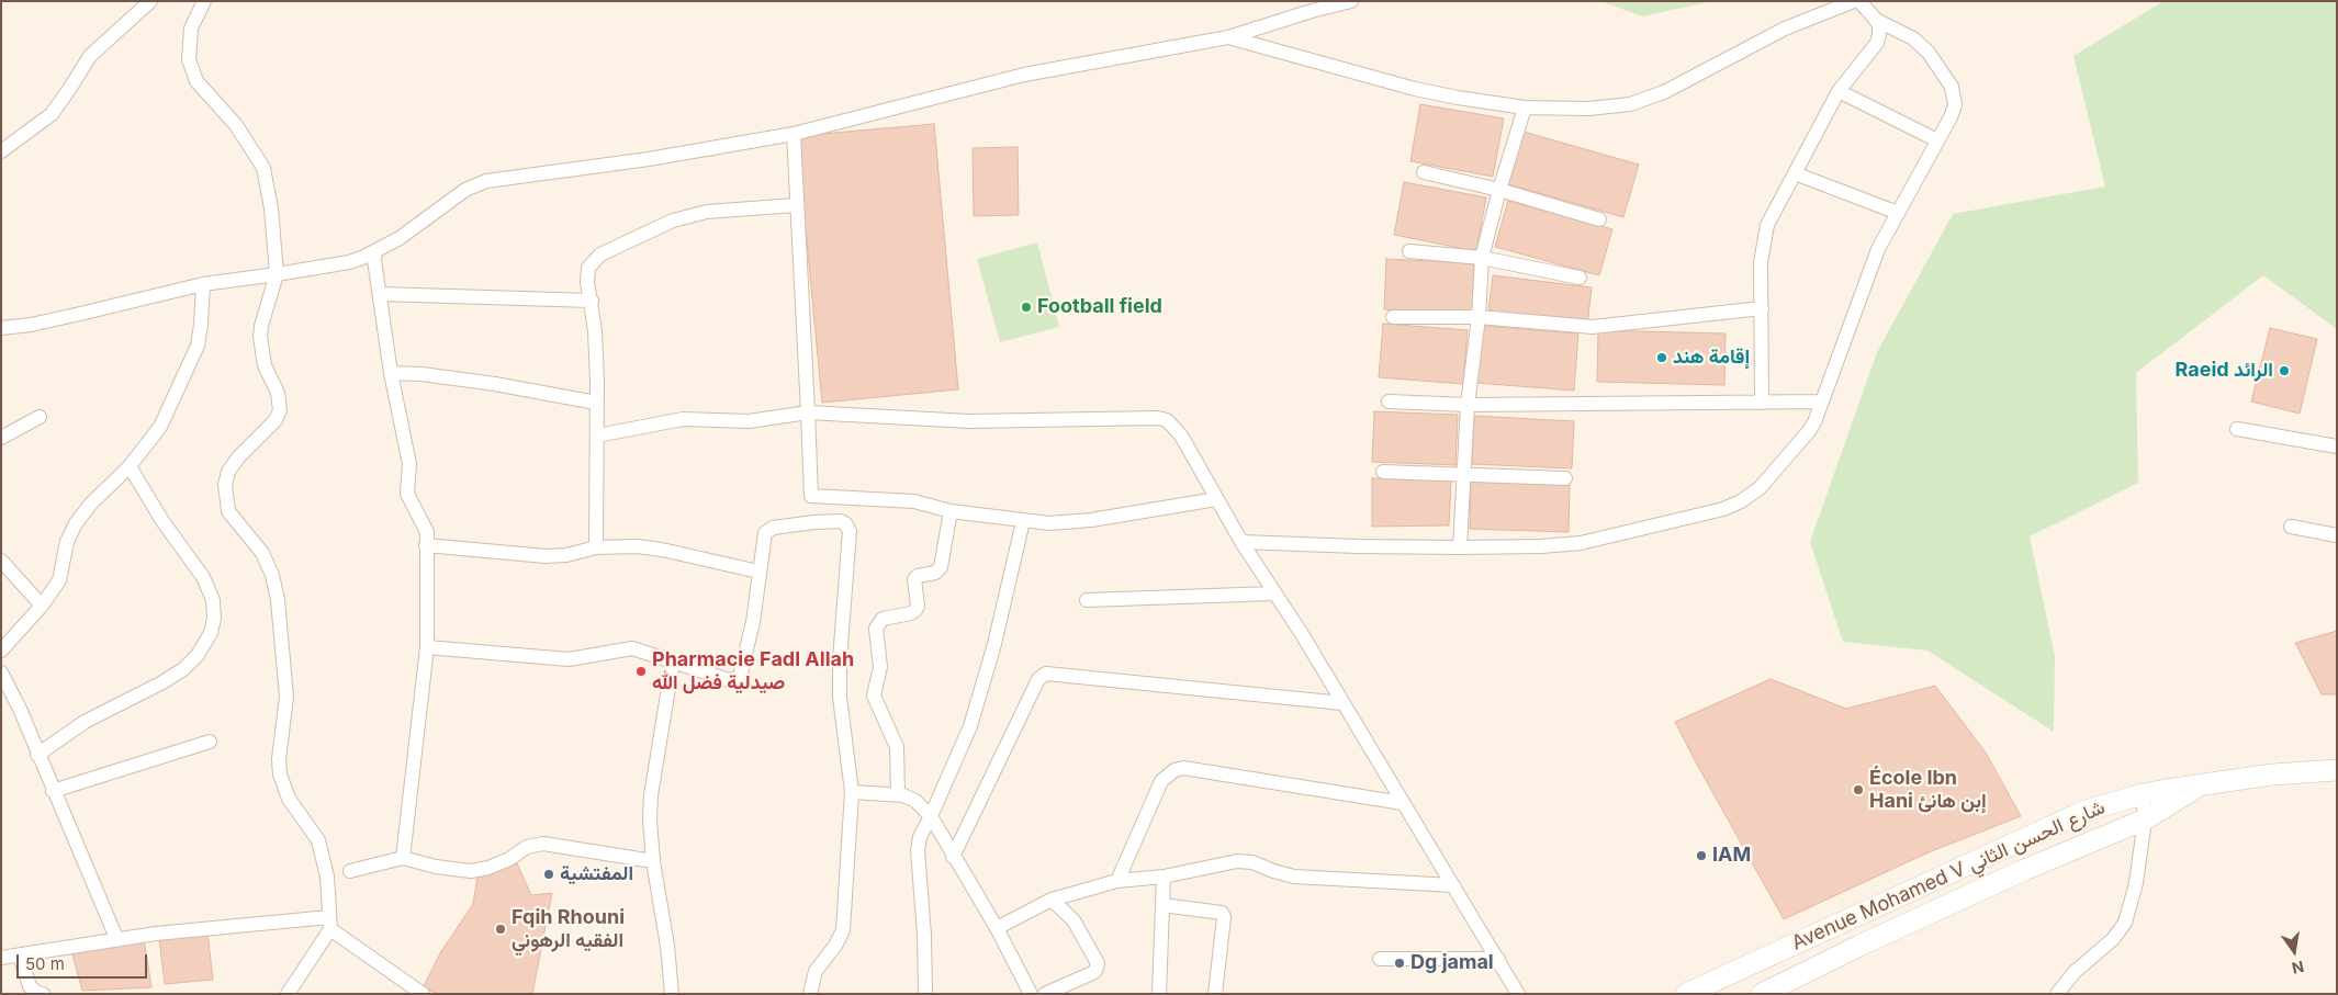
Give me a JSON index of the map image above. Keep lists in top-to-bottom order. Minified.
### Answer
{"streets":{"main road":["Avenue Mohamed V شارع الحسن الثاني"]},"places":["Football field","إقامة هند","Raeid الرائد","Pharmacie Fadl Allah صيدلية فضل الله","École Ibn Hani إبن هانئ","IAM","المفتشية","Fqih Rhouni الفقيه الرهوني","Dg jamal"],"scale_bar":"50 m","north":"bottom"}
